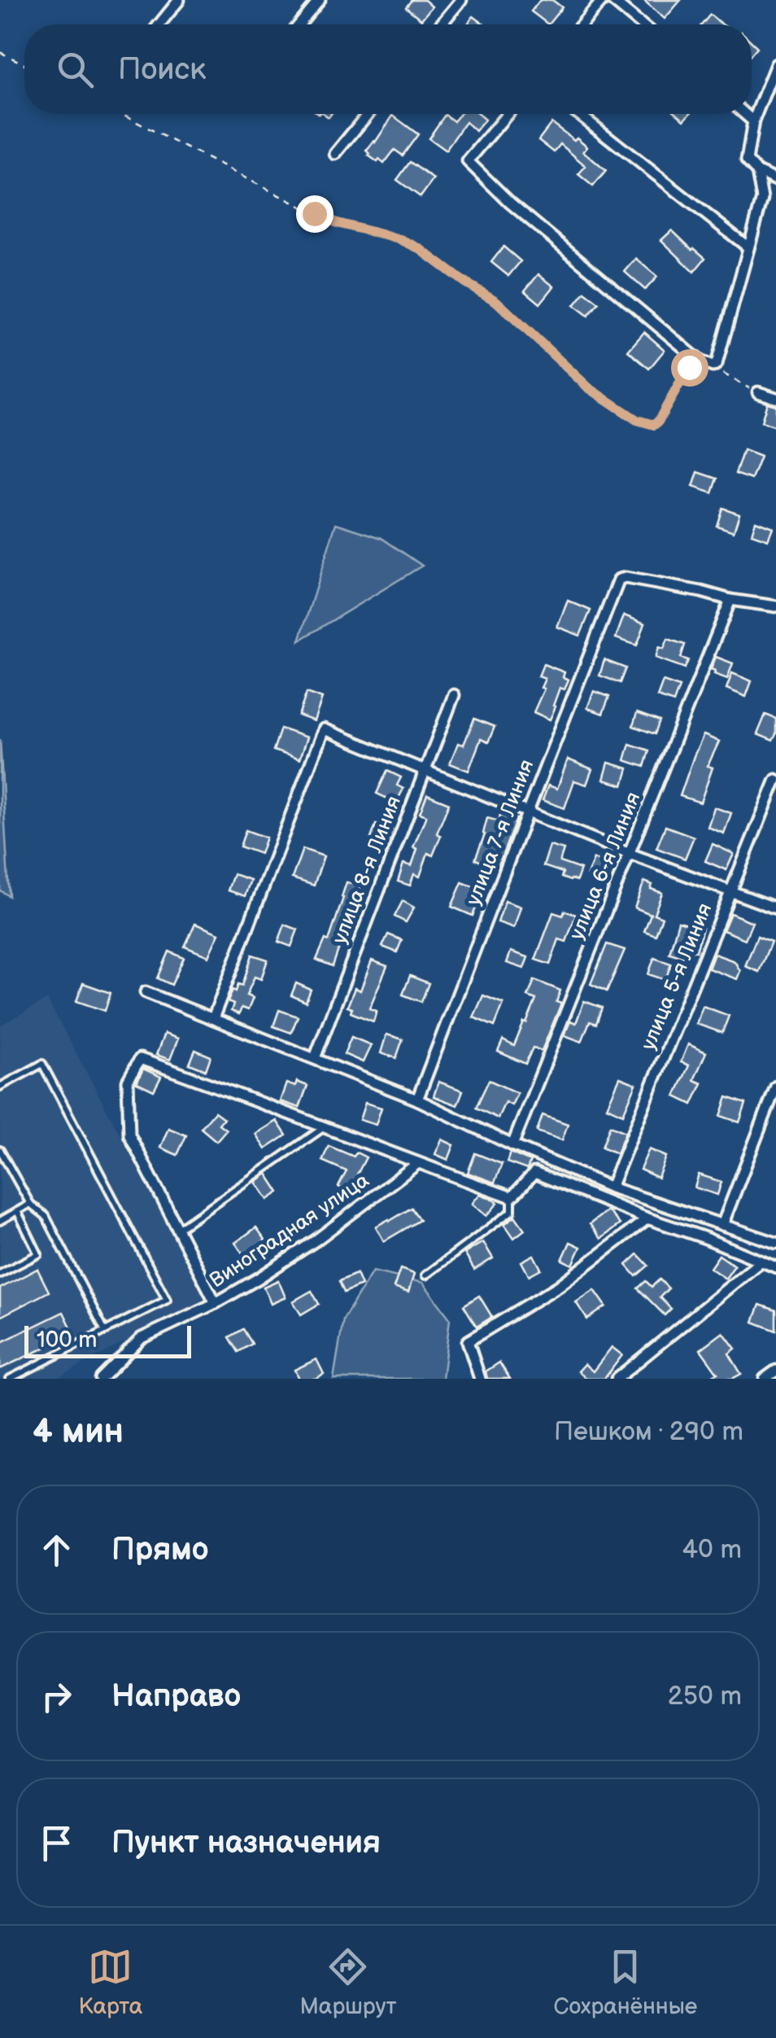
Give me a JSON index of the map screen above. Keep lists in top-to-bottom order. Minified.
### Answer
{"streets":{"street":["улица 7-я Линия","улица 6-я Линия","улица 8-я Линия","улица 5-я Линия","Виноградная улица"]},"crossings":[["улица 7-я Линия","улица 6-я Линия"]],"scale_bar":"100 m","page":{"search":"Поиск","scale":"100 m","heading":["4 мин","Пешком · 290 m"],"list":[["Прямо","40 m"],["Направо","250 m"],"Пункт назначения"],"nav":["Карта","Маршрут","Сохранённые"]}}
